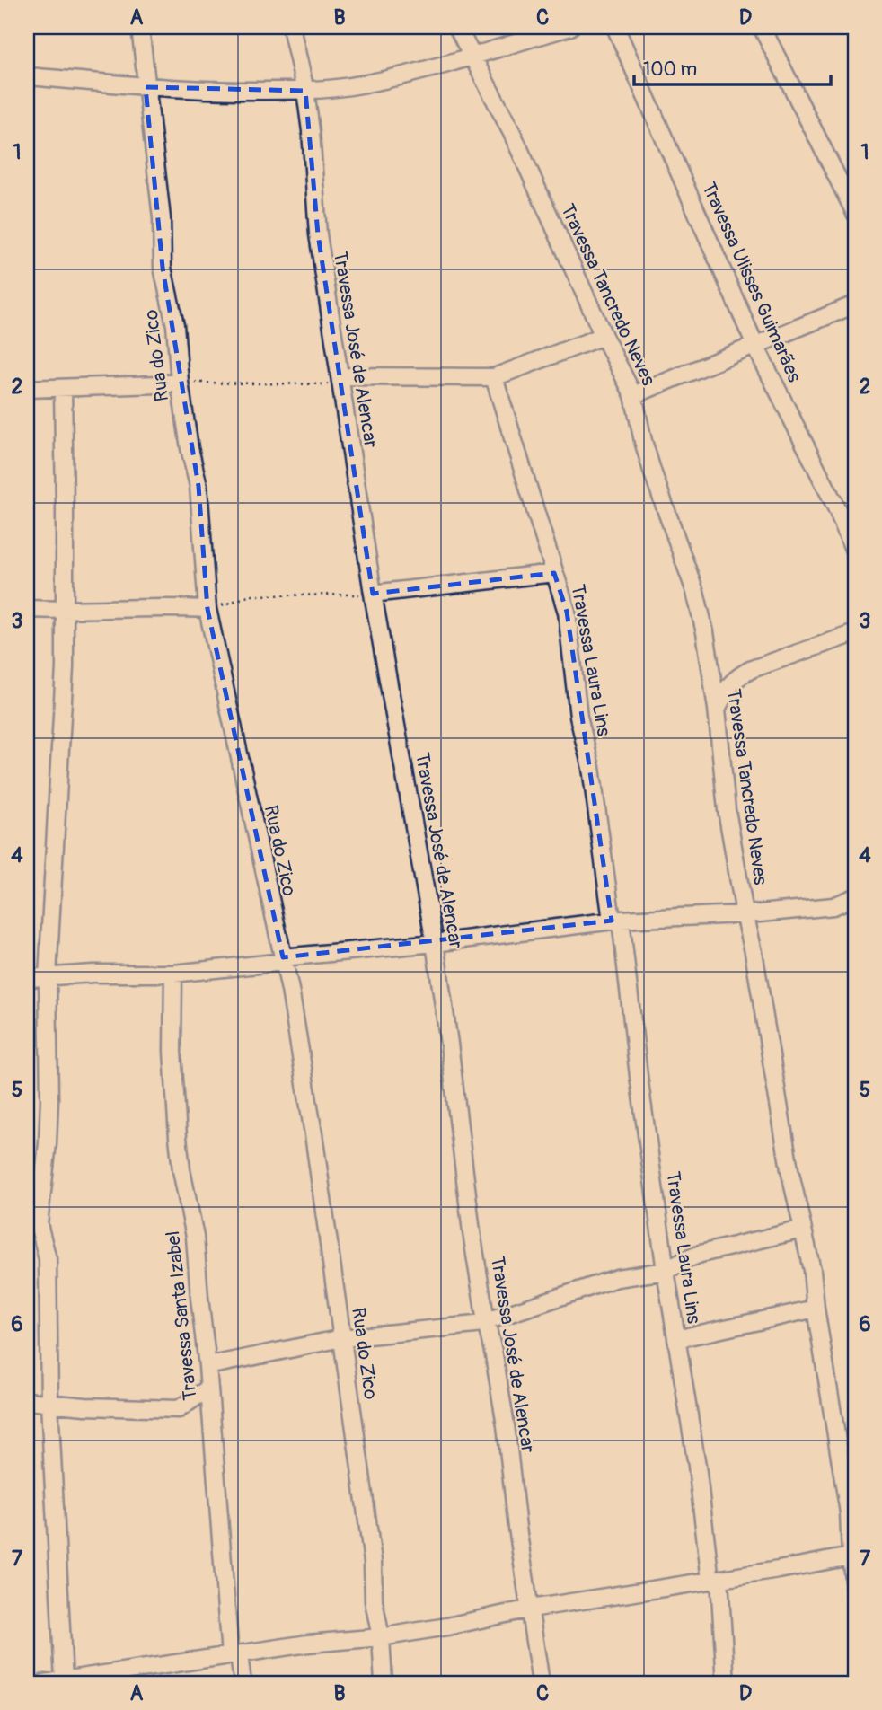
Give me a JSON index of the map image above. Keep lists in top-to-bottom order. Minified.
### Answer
{"streets":{"street":["Travessa Ulisses Guimarães","Travessa Tancredo Neves","Travessa José de Alencar","Rua do Zico","Travessa Laura Lins","Travessa Santa Izabel"]},"scale_bar":"100 m","grid":{"columns":["A","B","C","D"],"rows":["1","2","3","4","5","6","7"]}}
